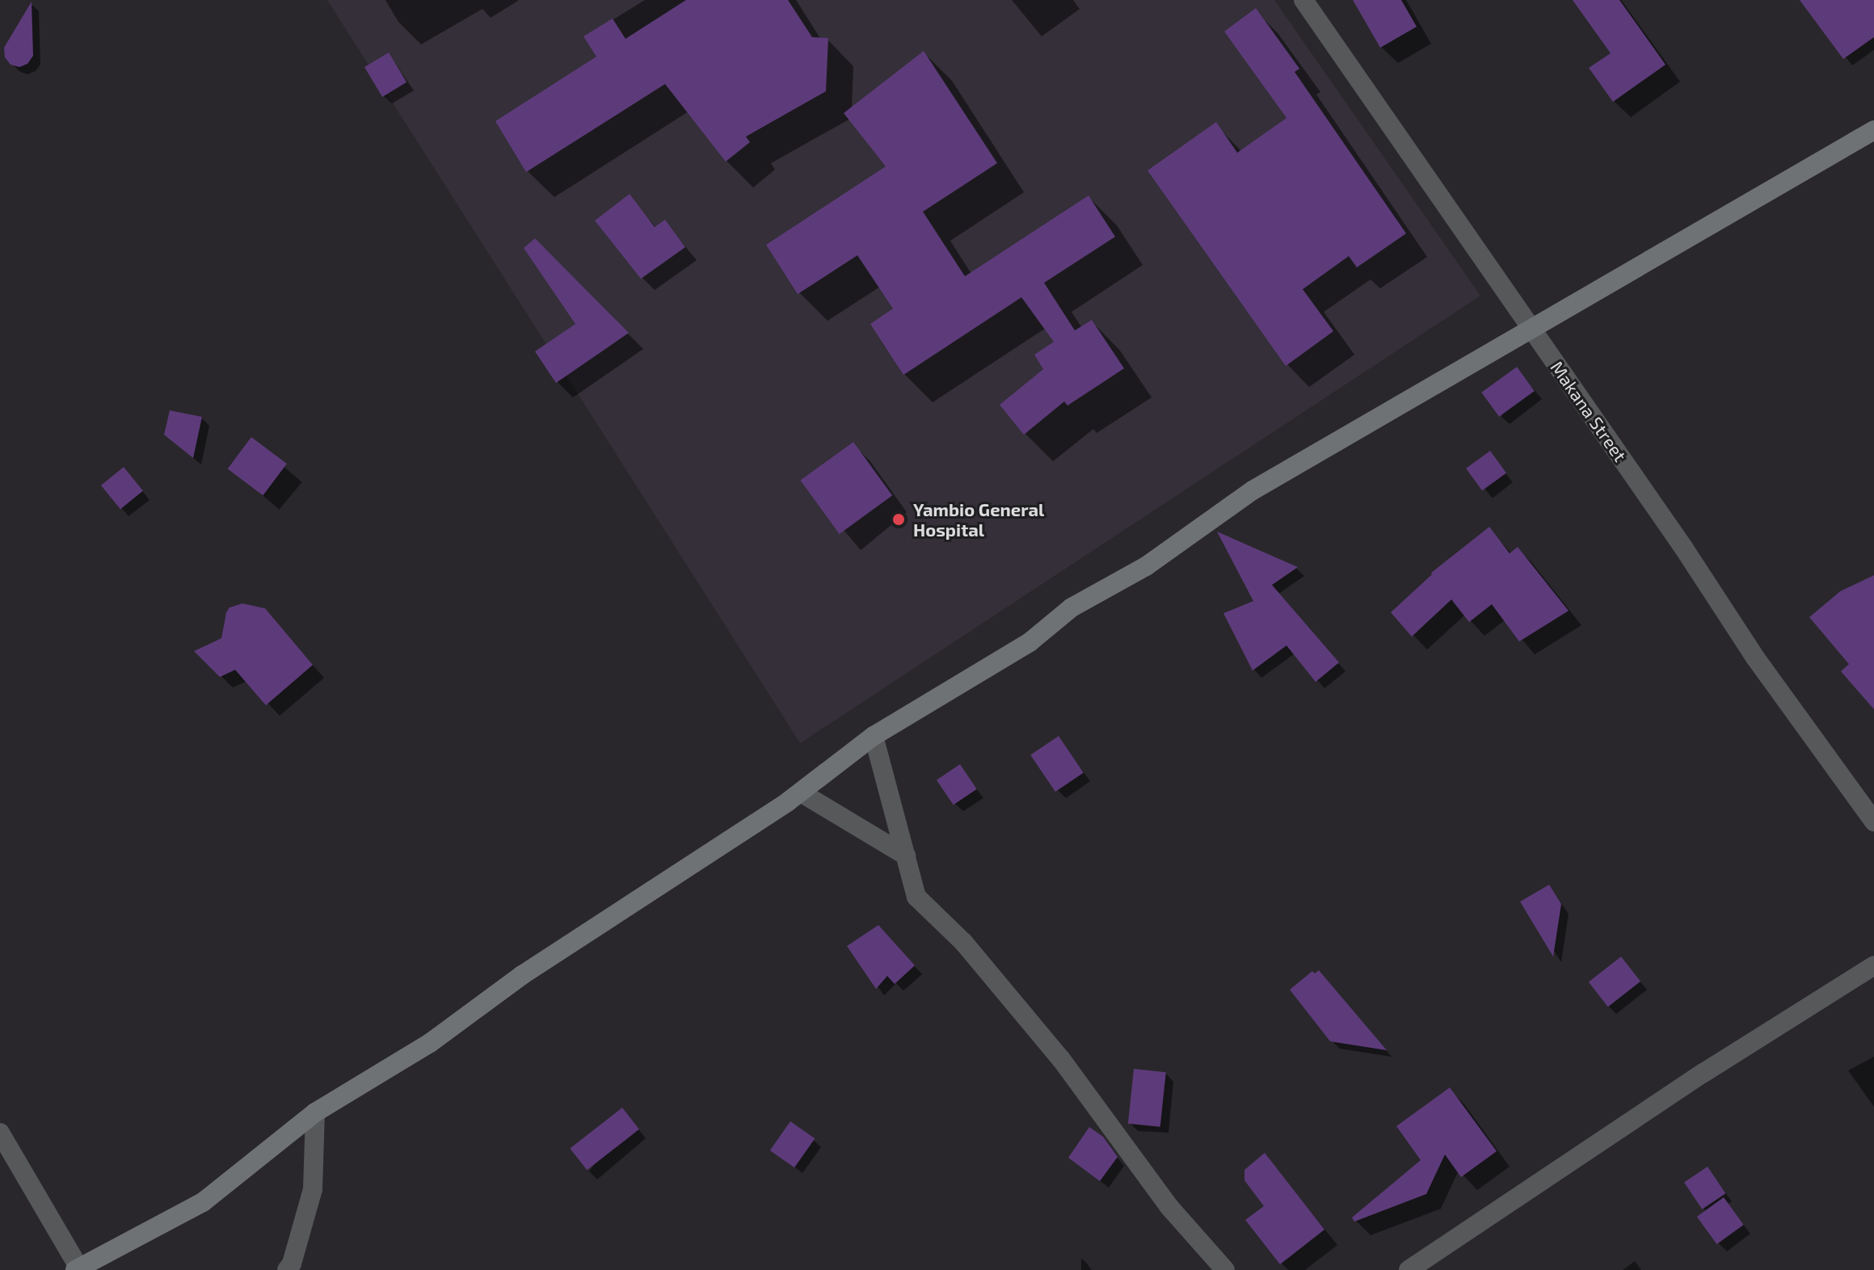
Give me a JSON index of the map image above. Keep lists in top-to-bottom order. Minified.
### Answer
{"streets":{"street":["Makana Street"]},"places":["Yambio General Hospital"]}
